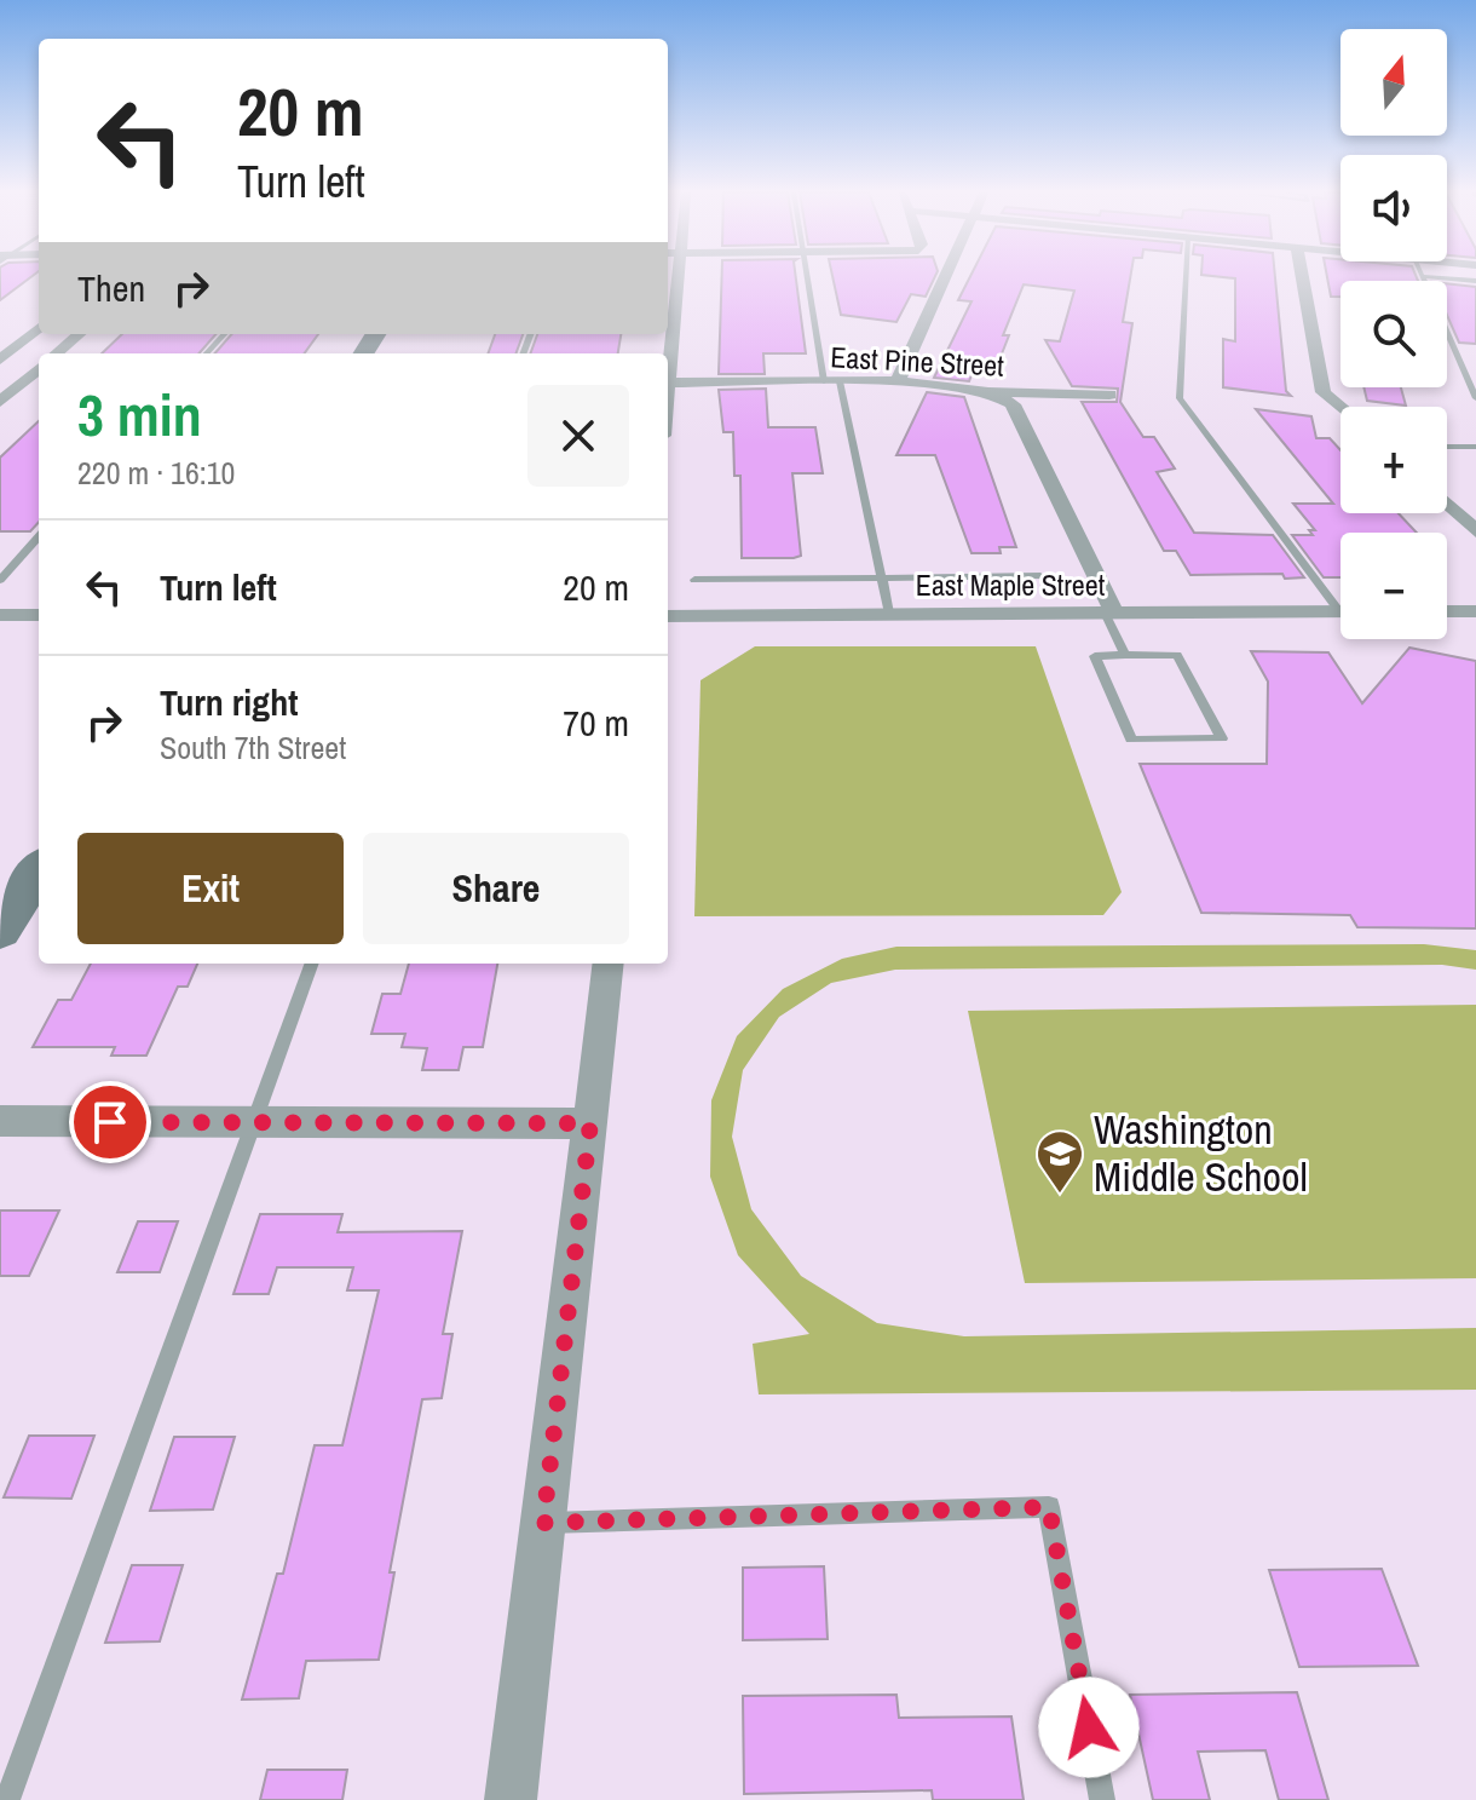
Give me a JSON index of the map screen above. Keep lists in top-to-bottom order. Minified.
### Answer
{"streets":{"street":["East Pine Street","East Maple Street"]},"places":{"school or university":["Washington Middle School"]},"north":"top","page":{"map_buttons":["+","−"],"turn":["20 m","Turn left"],"then":"Then","heading":["3 min","220 m · 16:10"],"list":[{"name":"Turn left","value":"20 m"},{"name":"Turn right","note":"South 7th Street","value":"70 m"}],"buttons":["Exit","Share"]}}
